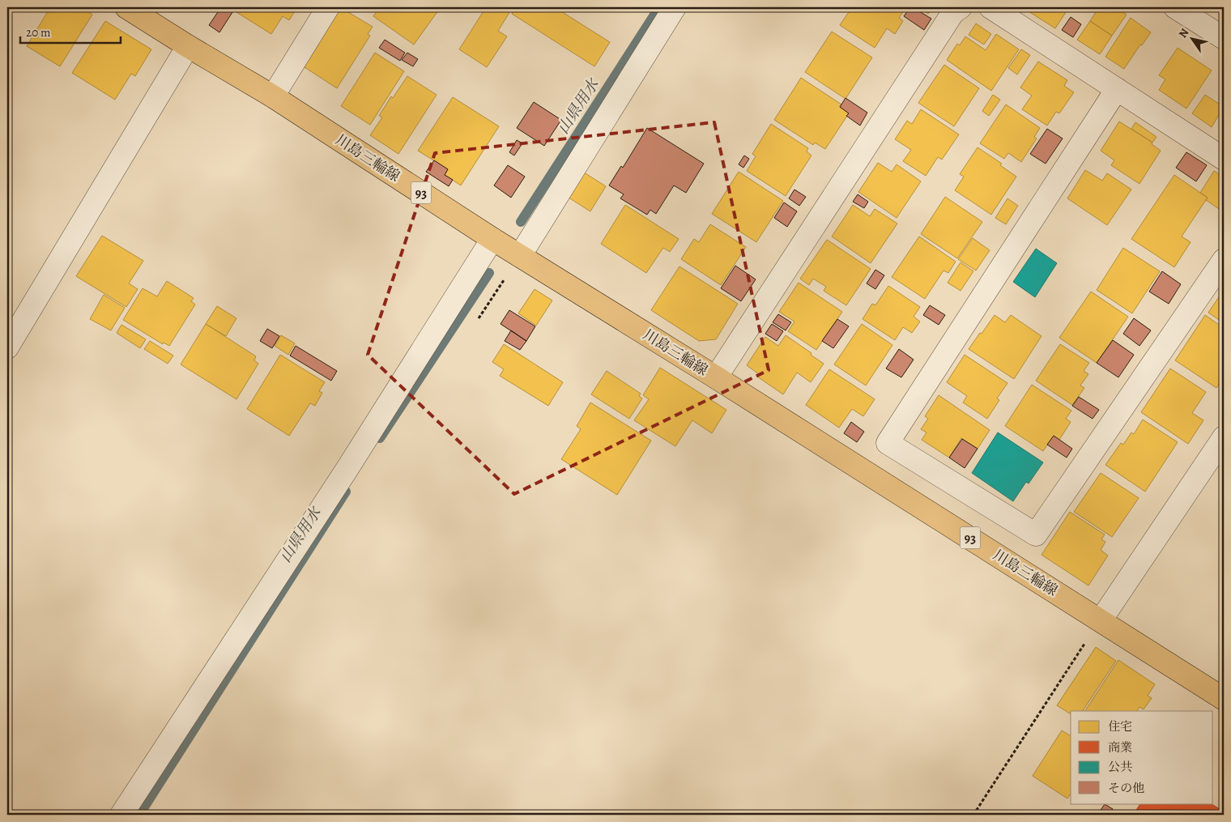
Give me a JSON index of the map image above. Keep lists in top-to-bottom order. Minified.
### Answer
{"streets":{"main road":["川島三輪線","93"]},"water":["山県用水"],"legend":["住宅","商業","公共","その他"],"scale_bar":"20 m","north":"top left"}
